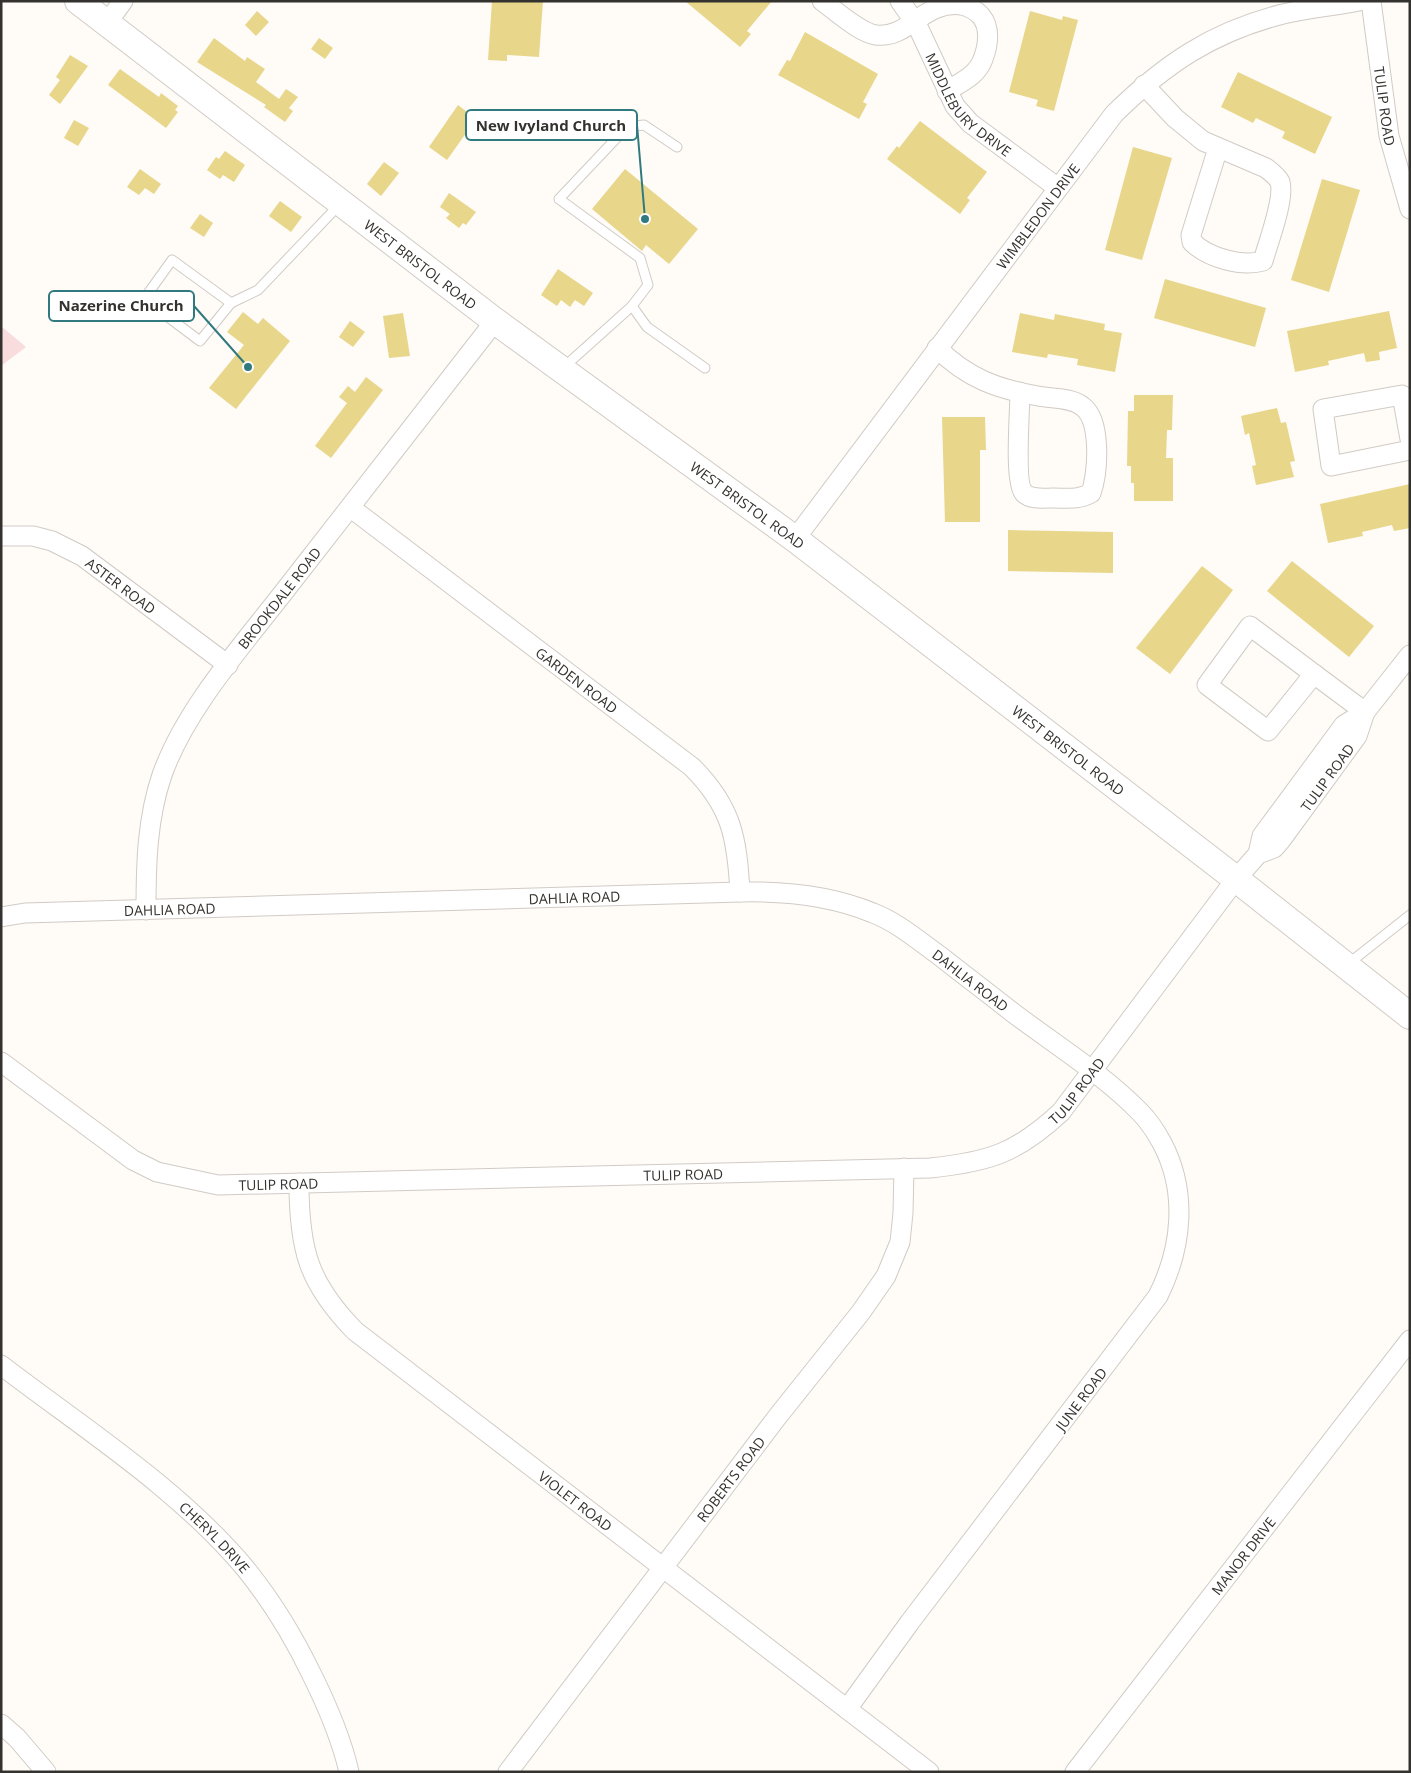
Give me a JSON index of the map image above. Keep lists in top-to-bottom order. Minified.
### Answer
{"streets":{"main road":["WEST BRISTOL ROAD"],"street":["MIDDLEBURY DRIVE","TULIP ROAD","WIMBLEDON DRIVE","ASTER ROAD","BROOKDALE ROAD","GARDEN ROAD","DAHLIA ROAD","JUNE ROAD","ROBERTS ROAD","VIOLET ROAD","CHERYL DRIVE","MANOR DRIVE"]},"crossings":[["MIDDLEBURY DRIVE","WIMBLEDON DRIVE"],["TULIP ROAD","WEST BRISTOL ROAD"],["TULIP ROAD","DAHLIA ROAD"],["TULIP ROAD","JUNE ROAD"],["TULIP ROAD","ROBERTS ROAD"],["TULIP ROAD","VIOLET ROAD"],["WIMBLEDON DRIVE","WEST BRISTOL ROAD"],["WEST BRISTOL ROAD","BROOKDALE ROAD"],["ASTER ROAD","BROOKDALE ROAD"],["BROOKDALE ROAD","GARDEN ROAD"],["BROOKDALE ROAD","DAHLIA ROAD"],["GARDEN ROAD","DAHLIA ROAD"],["DAHLIA ROAD","JUNE ROAD"],["JUNE ROAD","VIOLET ROAD"],["ROBERTS ROAD","VIOLET ROAD"]],"places":["New Ivyland Church","Nazerine Church"]}
